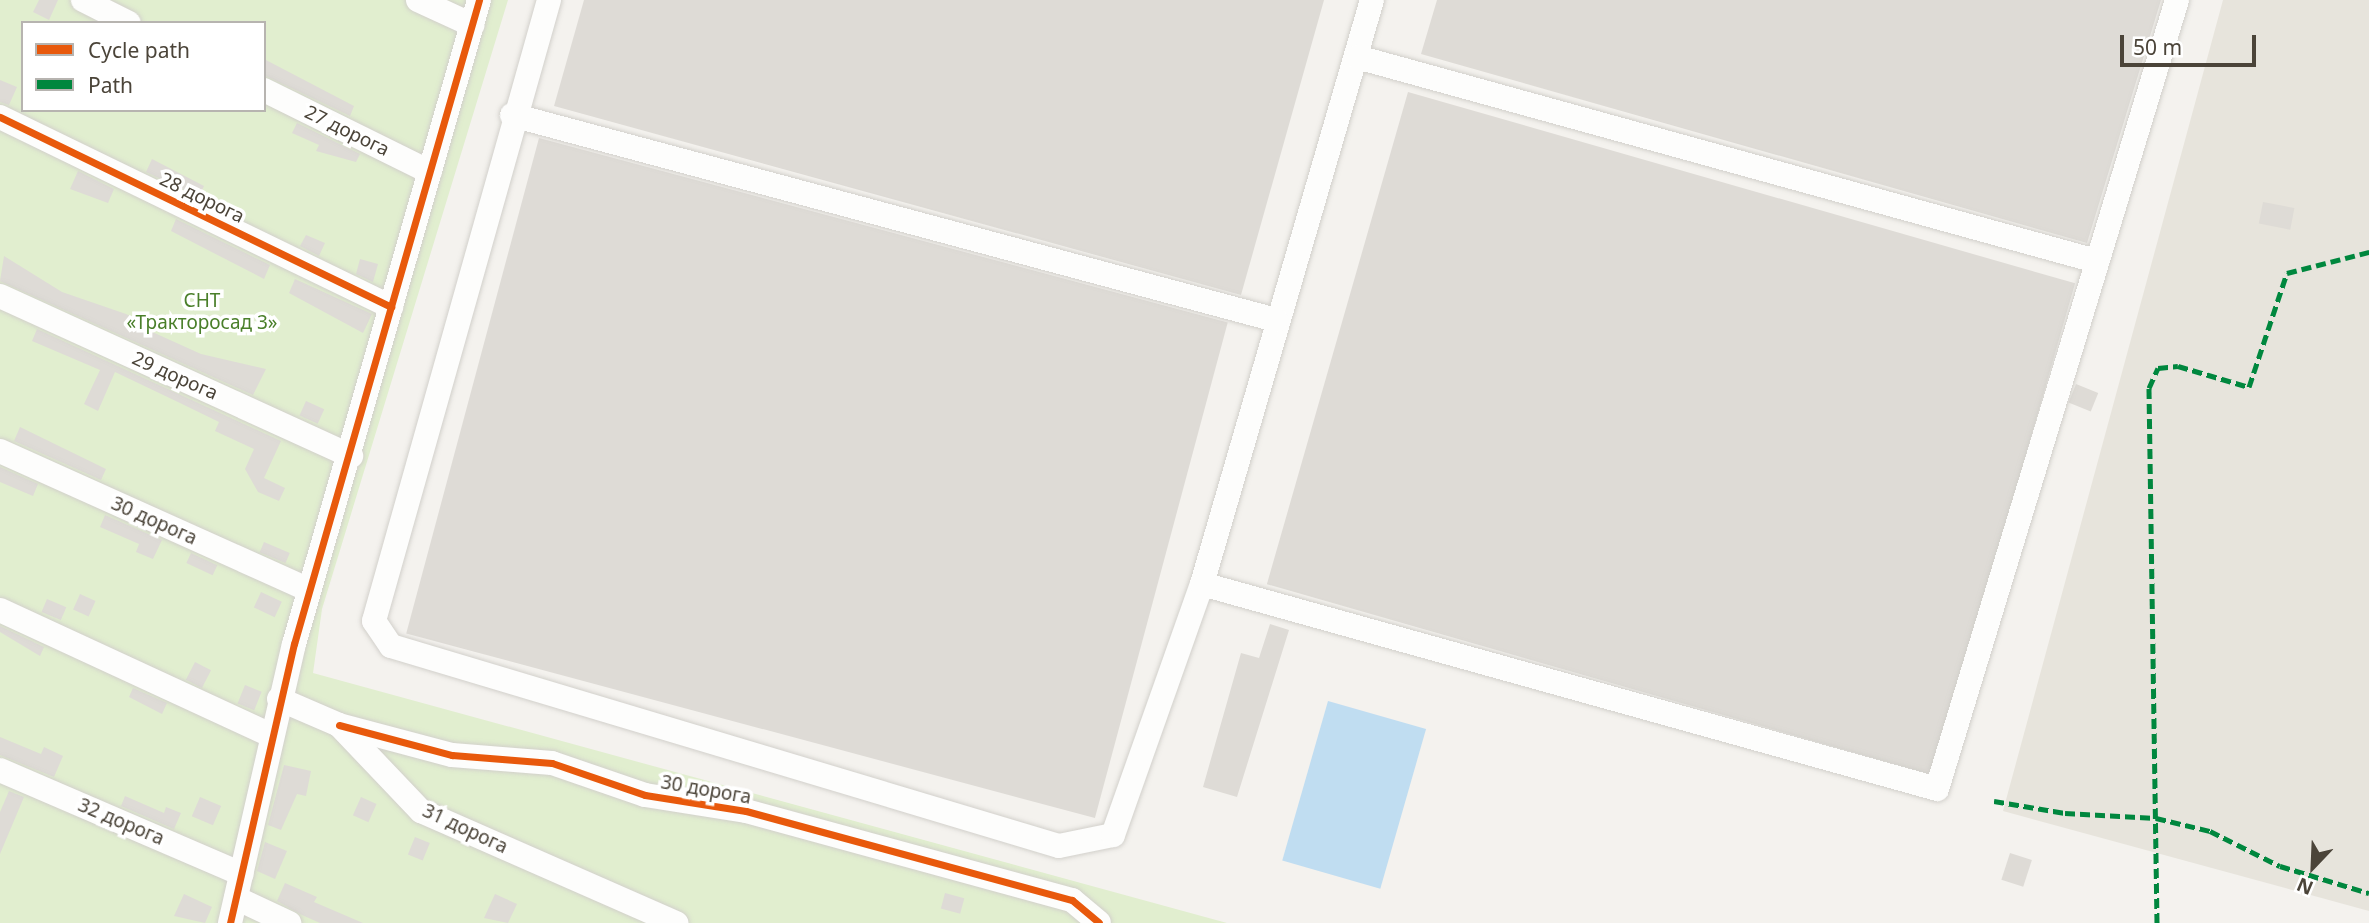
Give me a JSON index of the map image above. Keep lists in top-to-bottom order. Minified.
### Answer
{"streets":{"street":["27 дорога","28 дорога","29 дорога","30 дорога","32 дорога","31 дорога"]},"crossings":[["30 дорога","31 дорога"]],"parks":["СНТ «Тракторосад 3»"],"legend":["Cycle path","Path"],"scale_bar":"50 m","north":"bottom left"}
